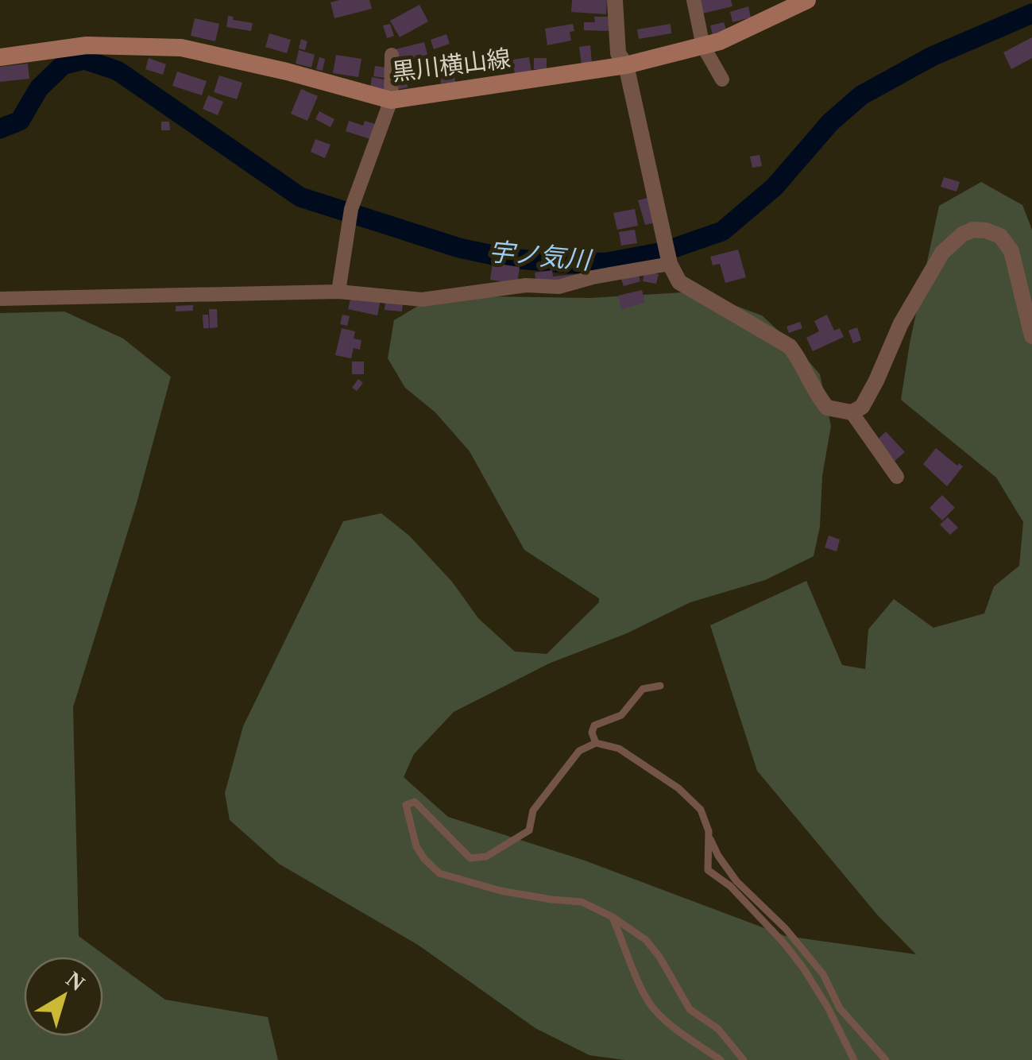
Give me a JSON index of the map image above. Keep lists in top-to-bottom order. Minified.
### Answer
{"streets":{"main road":["黒川横山線"]},"water":["宇ノ気川"],"north":"top right"}
